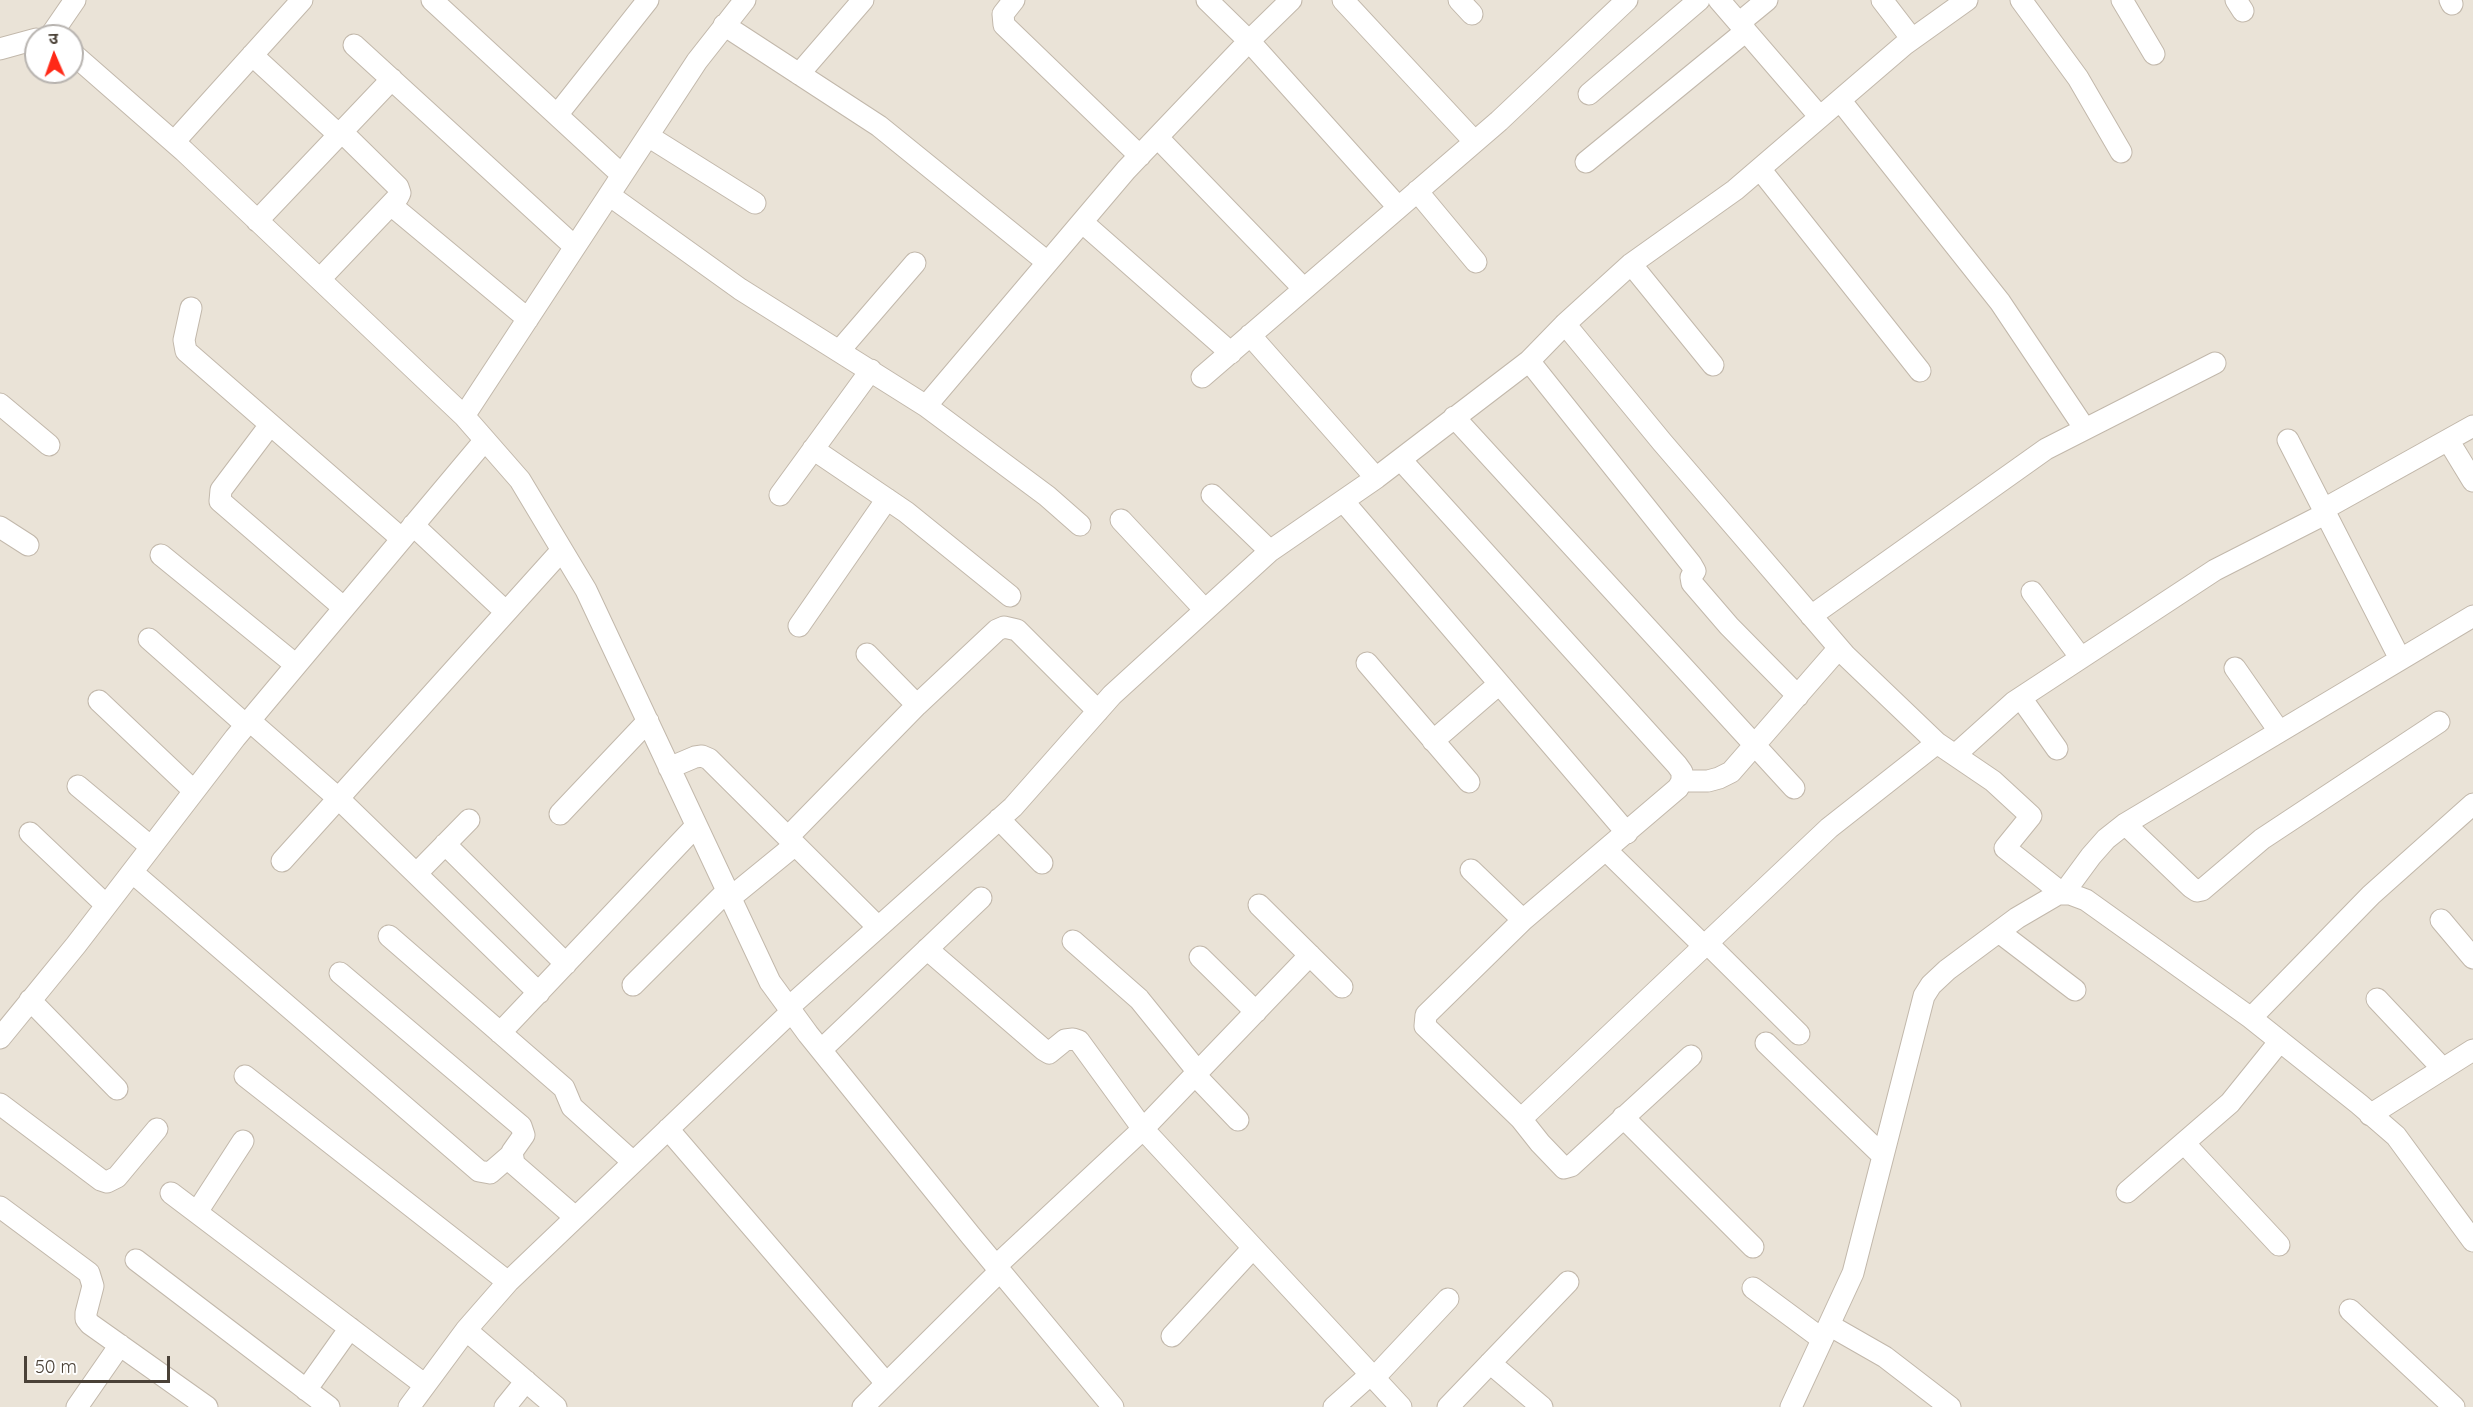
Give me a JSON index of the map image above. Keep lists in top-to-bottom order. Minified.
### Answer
{"scale_bar":"50 m","north":"top"}
